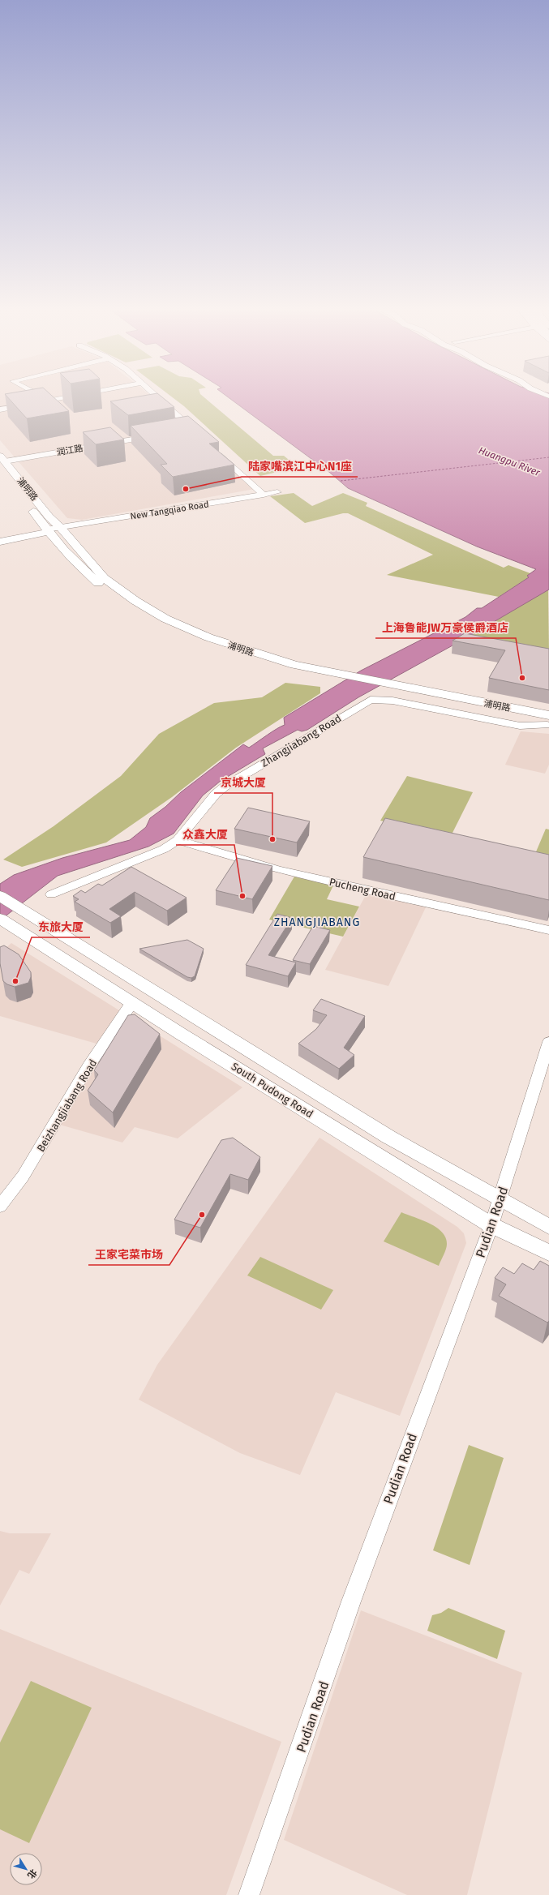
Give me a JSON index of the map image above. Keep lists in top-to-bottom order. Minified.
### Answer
{"streets":{"main road":["浦明路","New Tangqiao Road","South Pudong Road"],"street":["润江路","Zhangjiabang Road","Pucheng Road","Beizhangjiabang Road","Pudian Road"]},"crossings":[["润江路","浦明路"],["浦明路","New Tangqiao Road"],["浦明路","Zhangjiabang Road"],["Zhangjiabang Road","Pucheng Road"],["South Pudong Road","Beizhangjiabang Road"],["South Pudong Road","Pudian Road"]],"districts":["ZHANGJIABANG"],"water":["Huangpu River"],"places":["陆家嘴滨江中心N1座","上海鲁能JW万豪侯爵酒店","京城大厦","众鑫大厦","东旅大厦","王家宅菜市场"],"north":"bottom right"}
